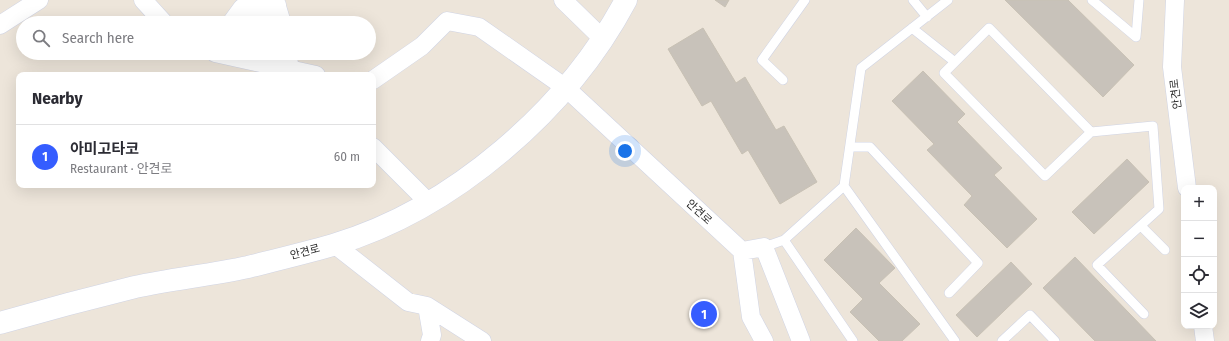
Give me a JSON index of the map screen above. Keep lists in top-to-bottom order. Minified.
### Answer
{"streets":{"main road":["안견로"]},"page":{"search":"Search here","heading":"Nearby","list":[{"mark":"1","name":"아미고타코","note":"Restaurant · 안견로","value":"60 m"}],"map_buttons":["+","−"],"pins":"1"}}
